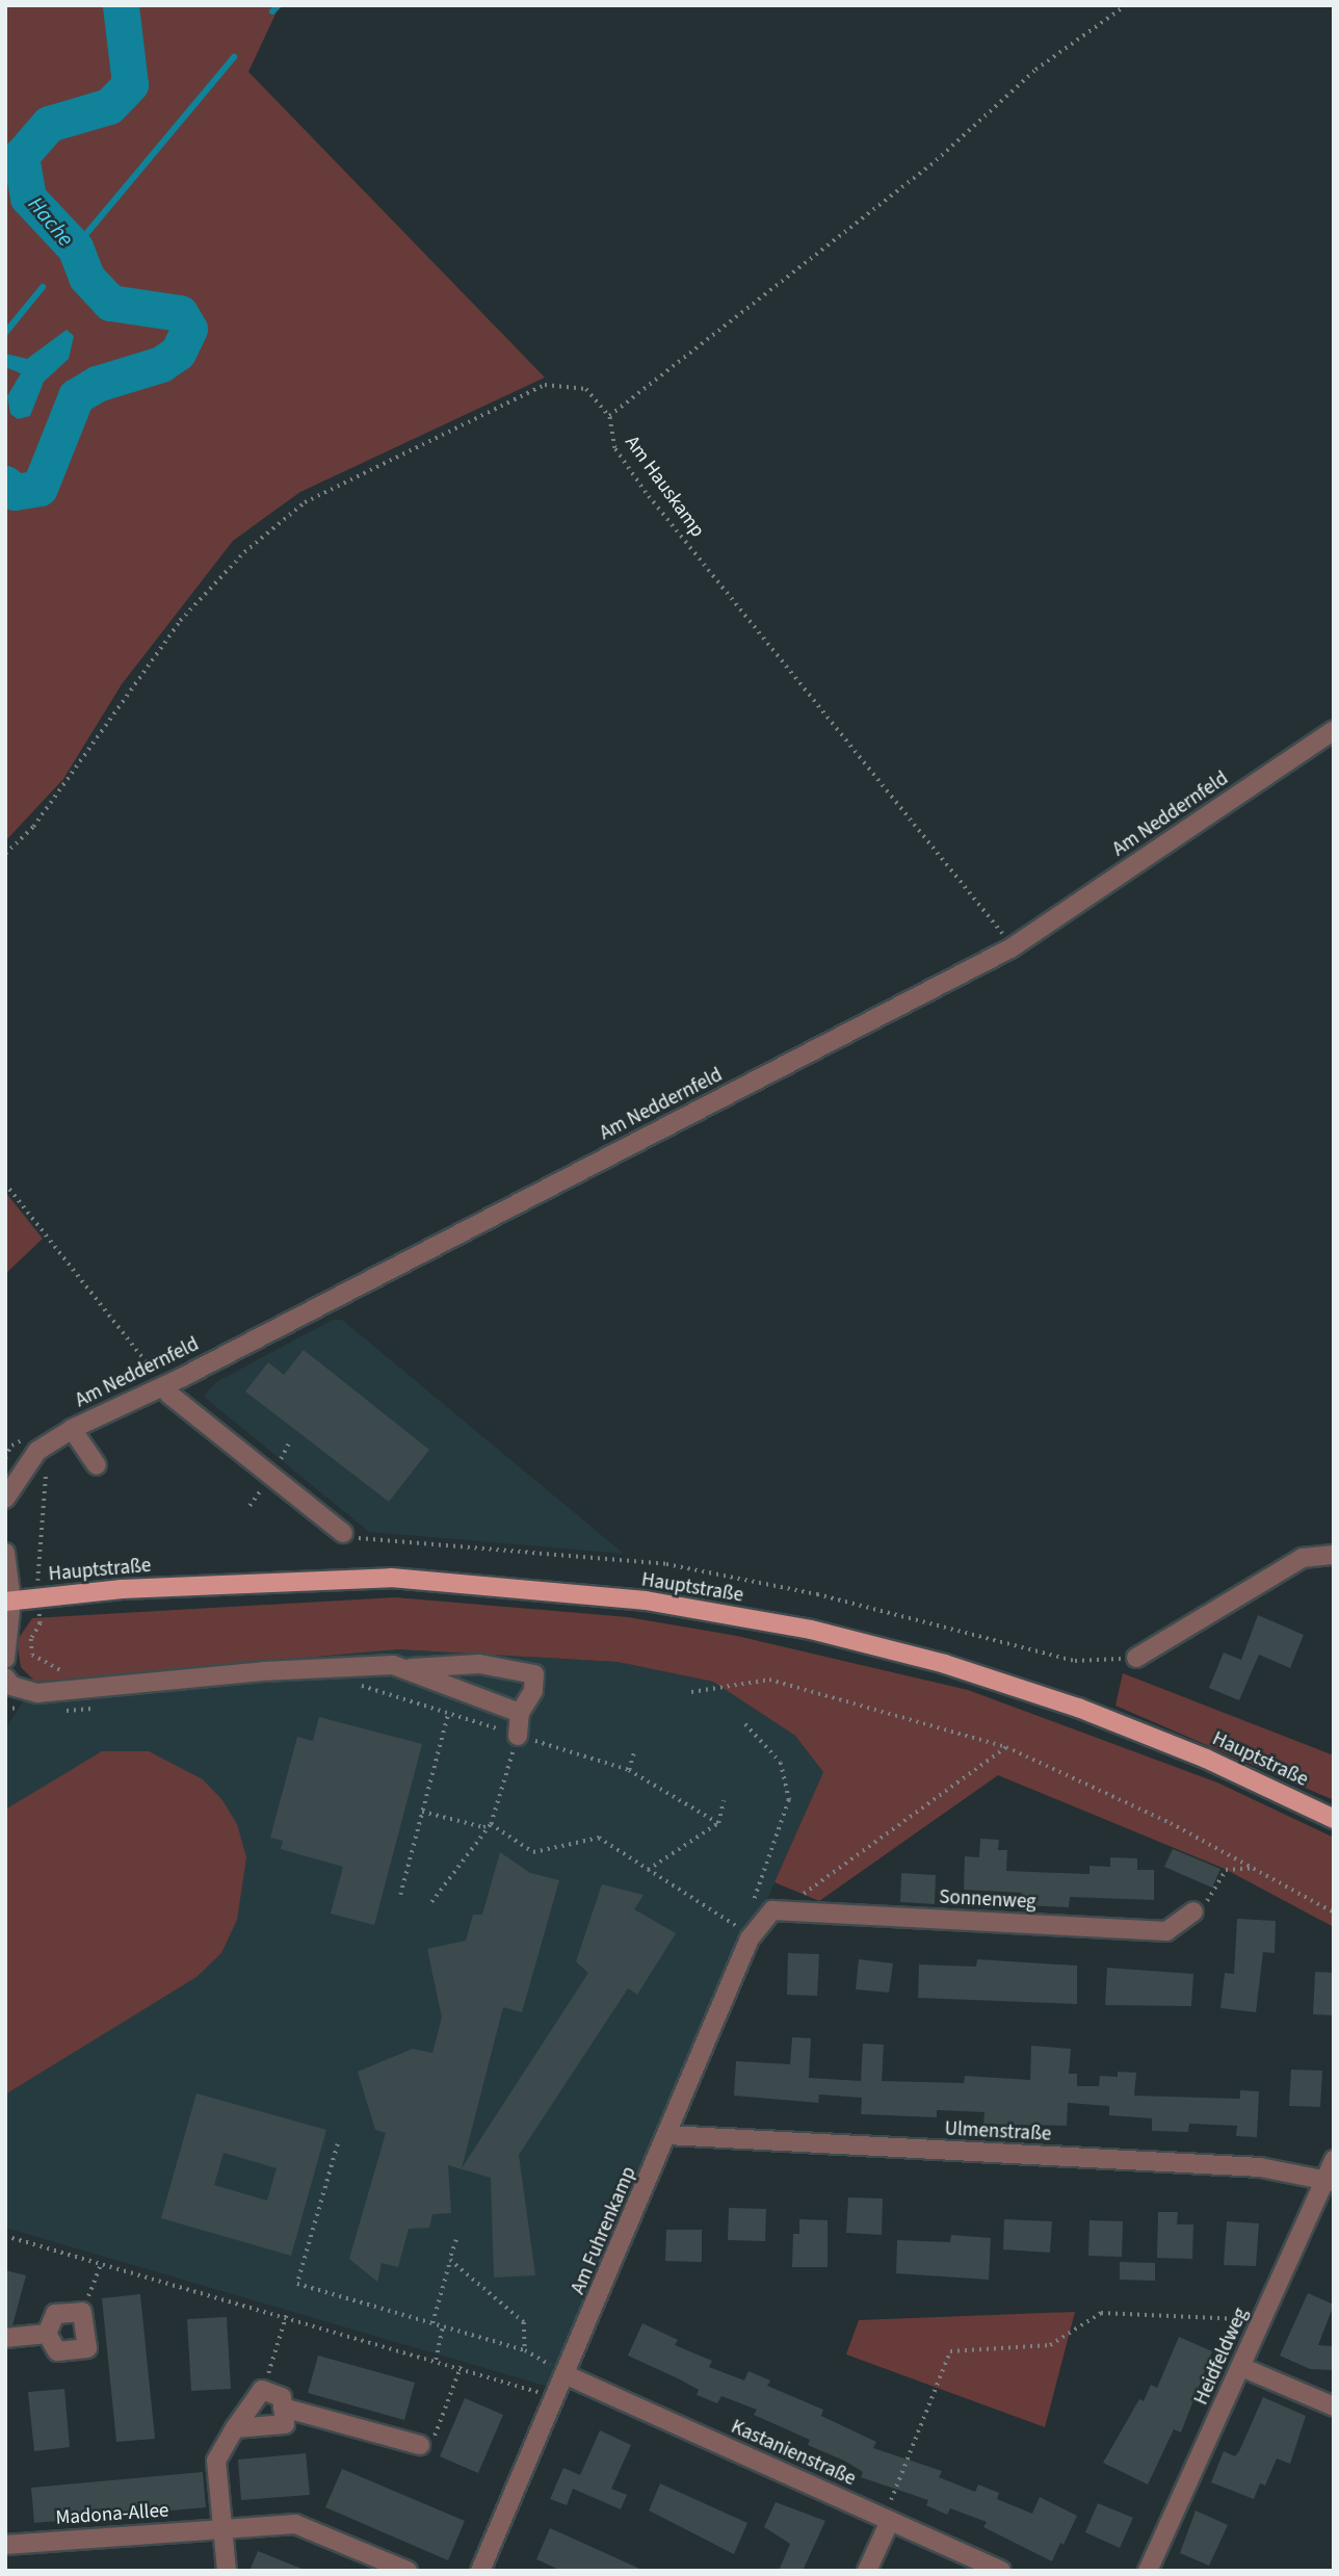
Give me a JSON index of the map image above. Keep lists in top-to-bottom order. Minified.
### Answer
{"streets":{"main road":["Hauptstraße"],"street":["Am Neddernfeld","Sonnenweg","Ulmenstraße","Am Fuhrenkamp","Heidfeldweg","Kastanienstraße","Madona-Allee"],"path":["Am Hauskamp"]},"crossings":[["Am Hauskamp","Am Neddernfeld"],["Sonnenweg","Am Fuhrenkamp"],["Ulmenstraße","Am Fuhrenkamp"],["Ulmenstraße","Heidfeldweg"],["Am Fuhrenkamp","Kastanienstraße"]],"water":["Hache"]}
